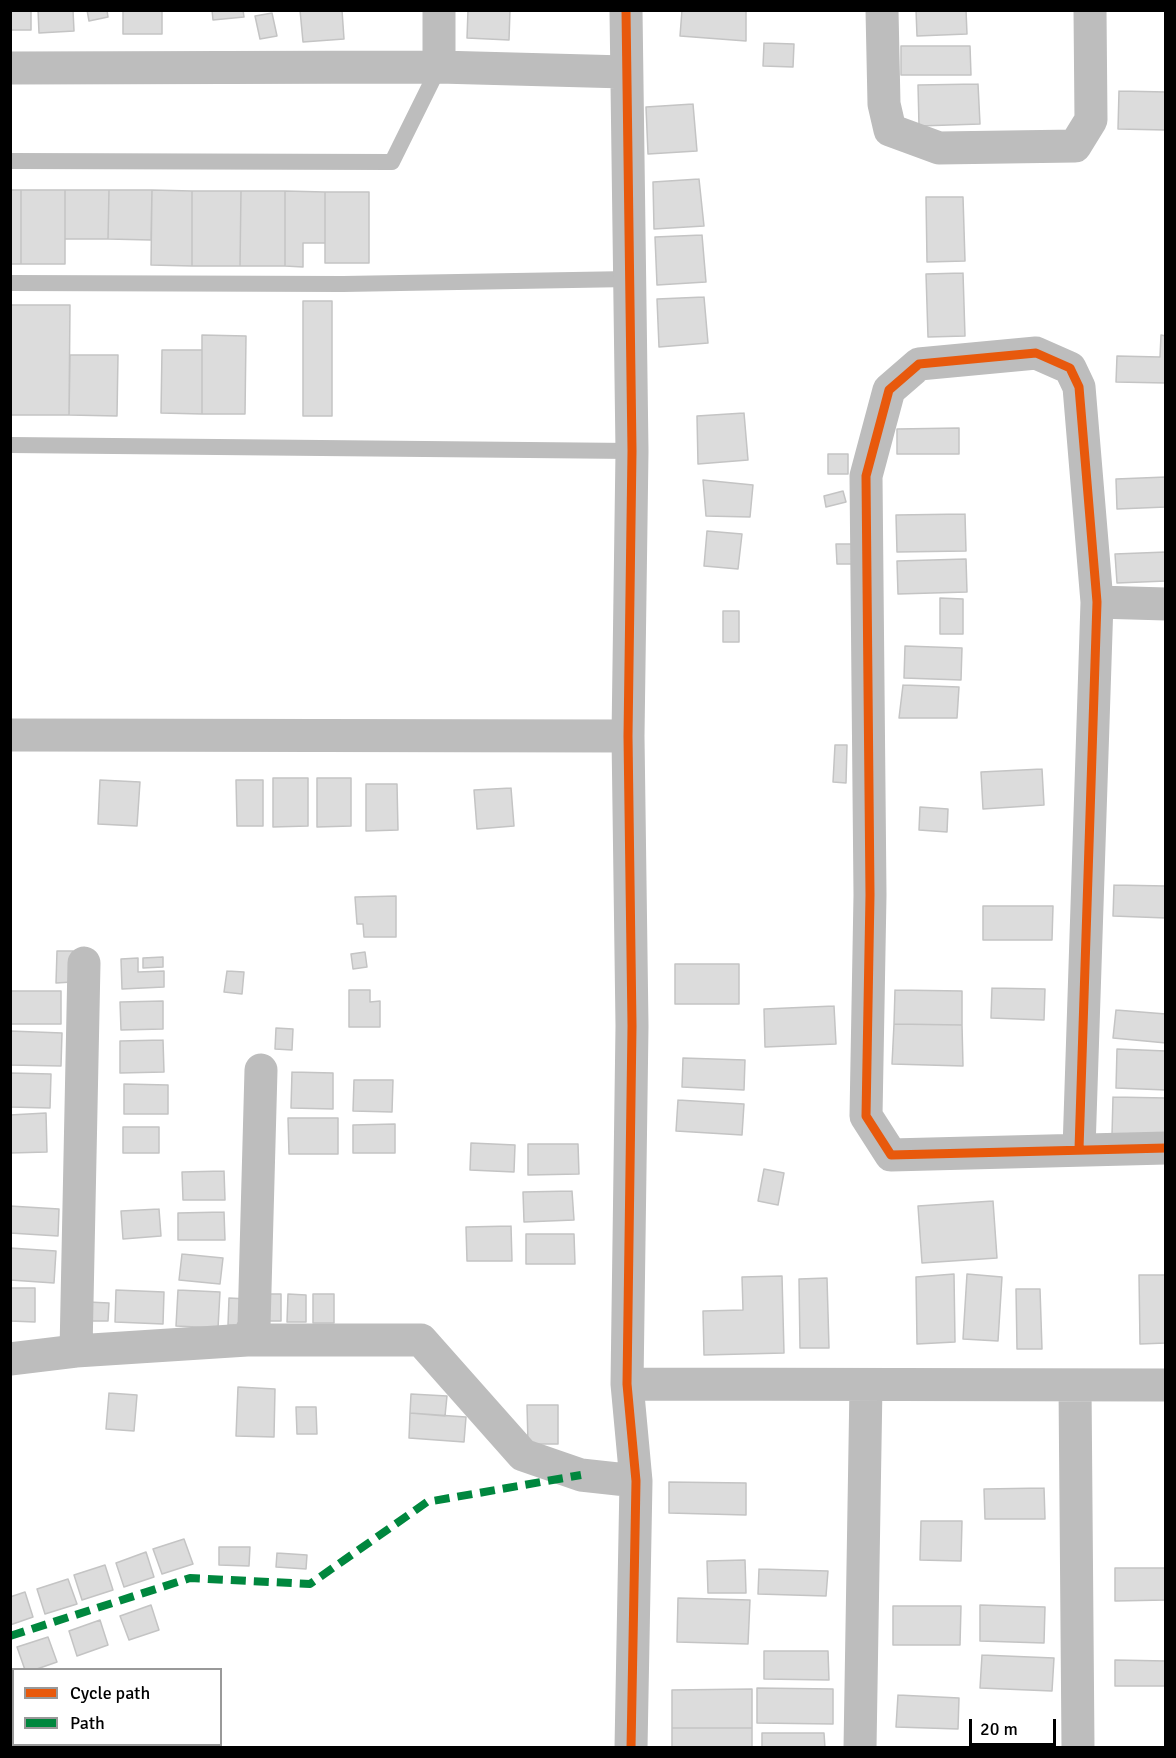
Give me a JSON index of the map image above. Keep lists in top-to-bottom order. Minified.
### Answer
{"legend":["Cycle path","Path"],"scale_bar":"20 m"}
